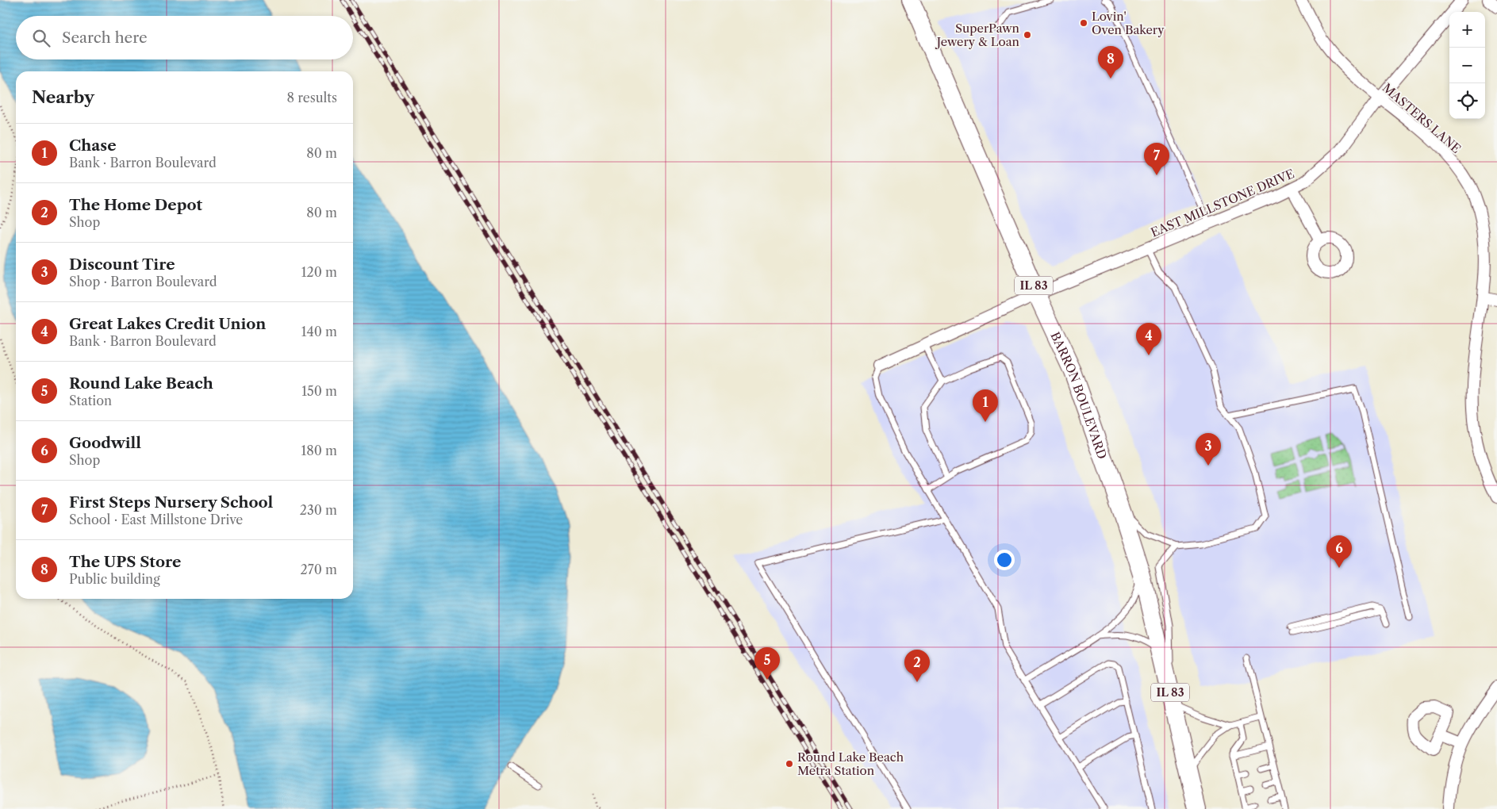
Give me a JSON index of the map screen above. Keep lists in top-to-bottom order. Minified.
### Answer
{"streets":{"main road":["IL 83","BARRON BOULEVARD"],"street":["MASTERS LANE","EAST MILLSTONE DRIVE"]},"crossings":[["MASTERS LANE","EAST MILLSTONE DRIVE"],["EAST MILLSTONE DRIVE","BARRON BOULEVARD"]],"places":["Lovin' Oven Bakery","SuperPawn Jewery & Loan","Round Lake Beach Metra Station"],"page":{"map_buttons":["+","−"],"search":"Search here","pins":["8","7","4","1","3","6","5","2"],"heading":["Nearby","8 results"],"list":[{"mark":"1","name":"Chase","note":"Bank · Barron Boulevard","value":"80 m"},{"mark":"2","name":"The Home Depot","note":"Shop","value":"80 m"},{"mark":"3","name":"Discount Tire","note":"Shop · Barron Boulevard","value":"120 m"},{"mark":"4","name":"Great Lakes Credit Union","note":"Bank · Barron Boulevard","value":"140 m"},{"mark":"5","name":"Round Lake Beach","note":"Station","value":"150 m"},{"mark":"6","name":"Goodwill","note":"Shop","value":"180 m"},{"mark":"7","name":"First Steps Nursery School","note":"School · East Millstone Drive","value":"230 m"},{"mark":"8","name":"The UPS Store","note":"Public building","value":"270 m"}]}}
